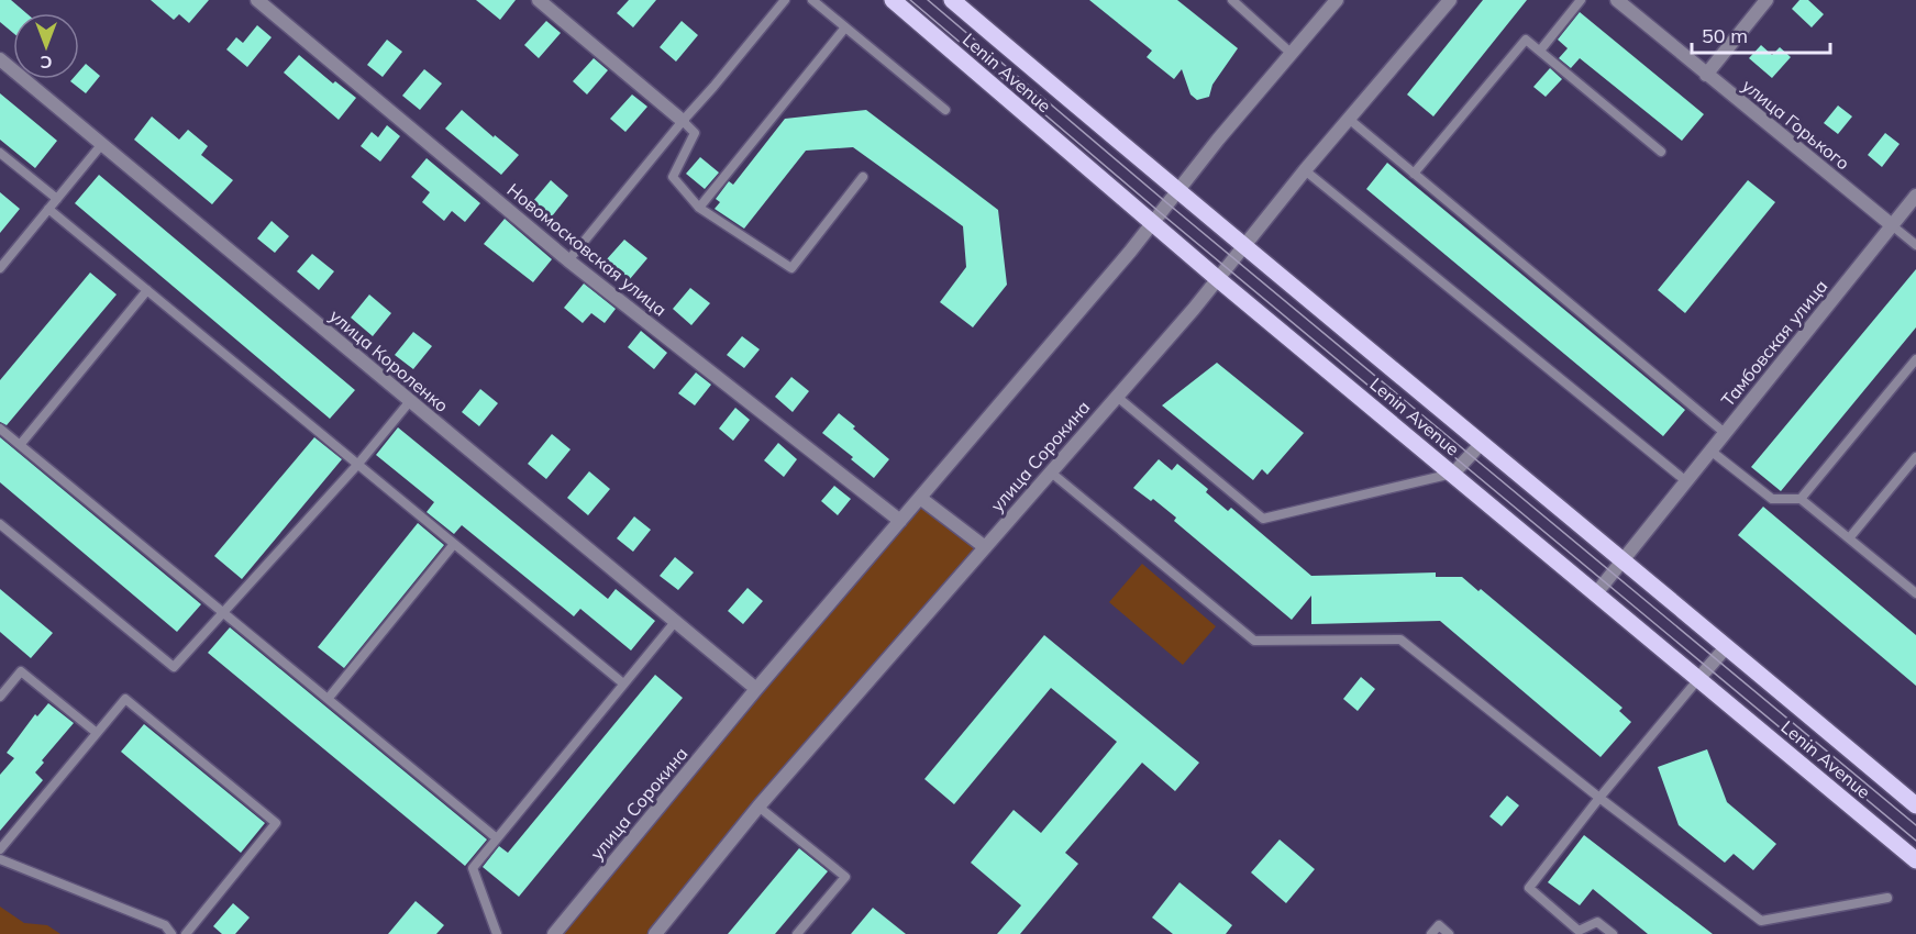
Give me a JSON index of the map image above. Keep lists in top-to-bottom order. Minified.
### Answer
{"streets":{"main road":["Lenin Avenue"],"street":["улица Горького","Новомосковская улица","Тамбовская улица","улица Короленко","улица Сорокина"]},"crossings":[["Lenin Avenue","Тамбовская улица"],["Lenin Avenue","улица Сорокина"],["улица Горького","Тамбовская улица"],["Новомосковская улица","улица Сорокина"],["улица Короленко","улица Сорокина"]],"scale_bar":"50 m","north":"bottom"}
